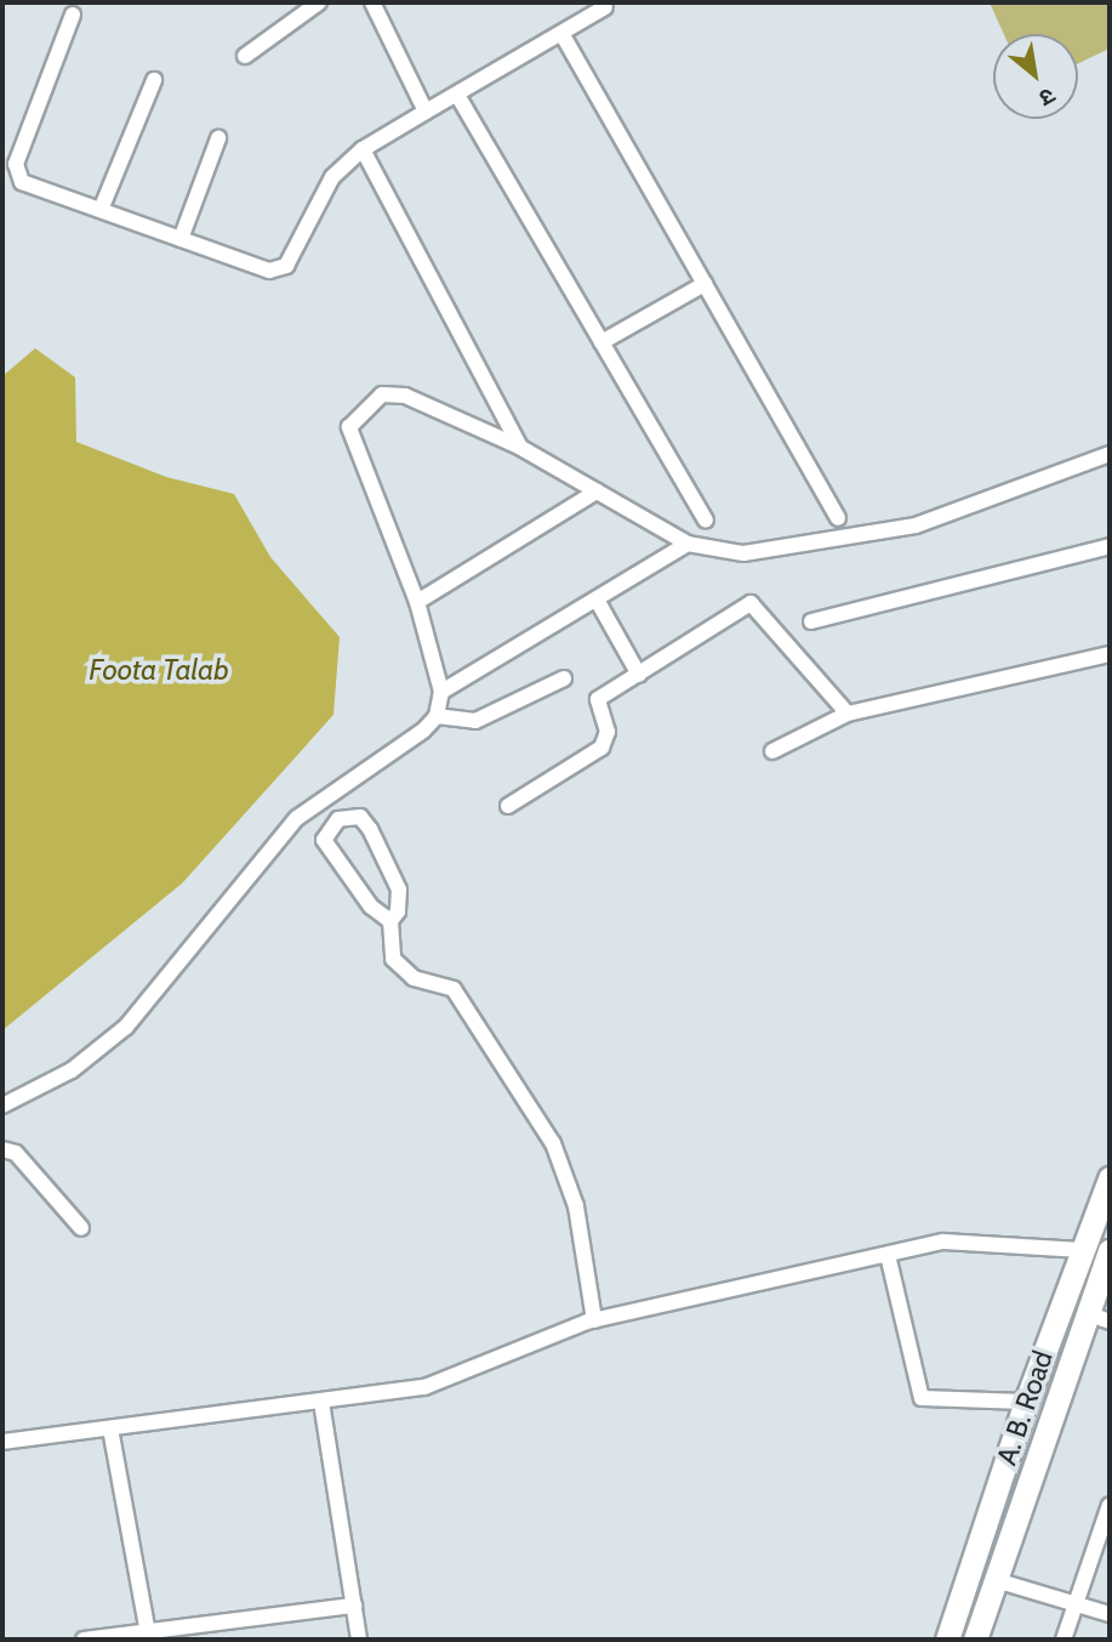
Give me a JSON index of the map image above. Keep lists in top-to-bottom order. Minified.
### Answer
{"streets":{"main road":["A. B. Road"]},"water":["Foota Talab"],"north":"bottom right"}
